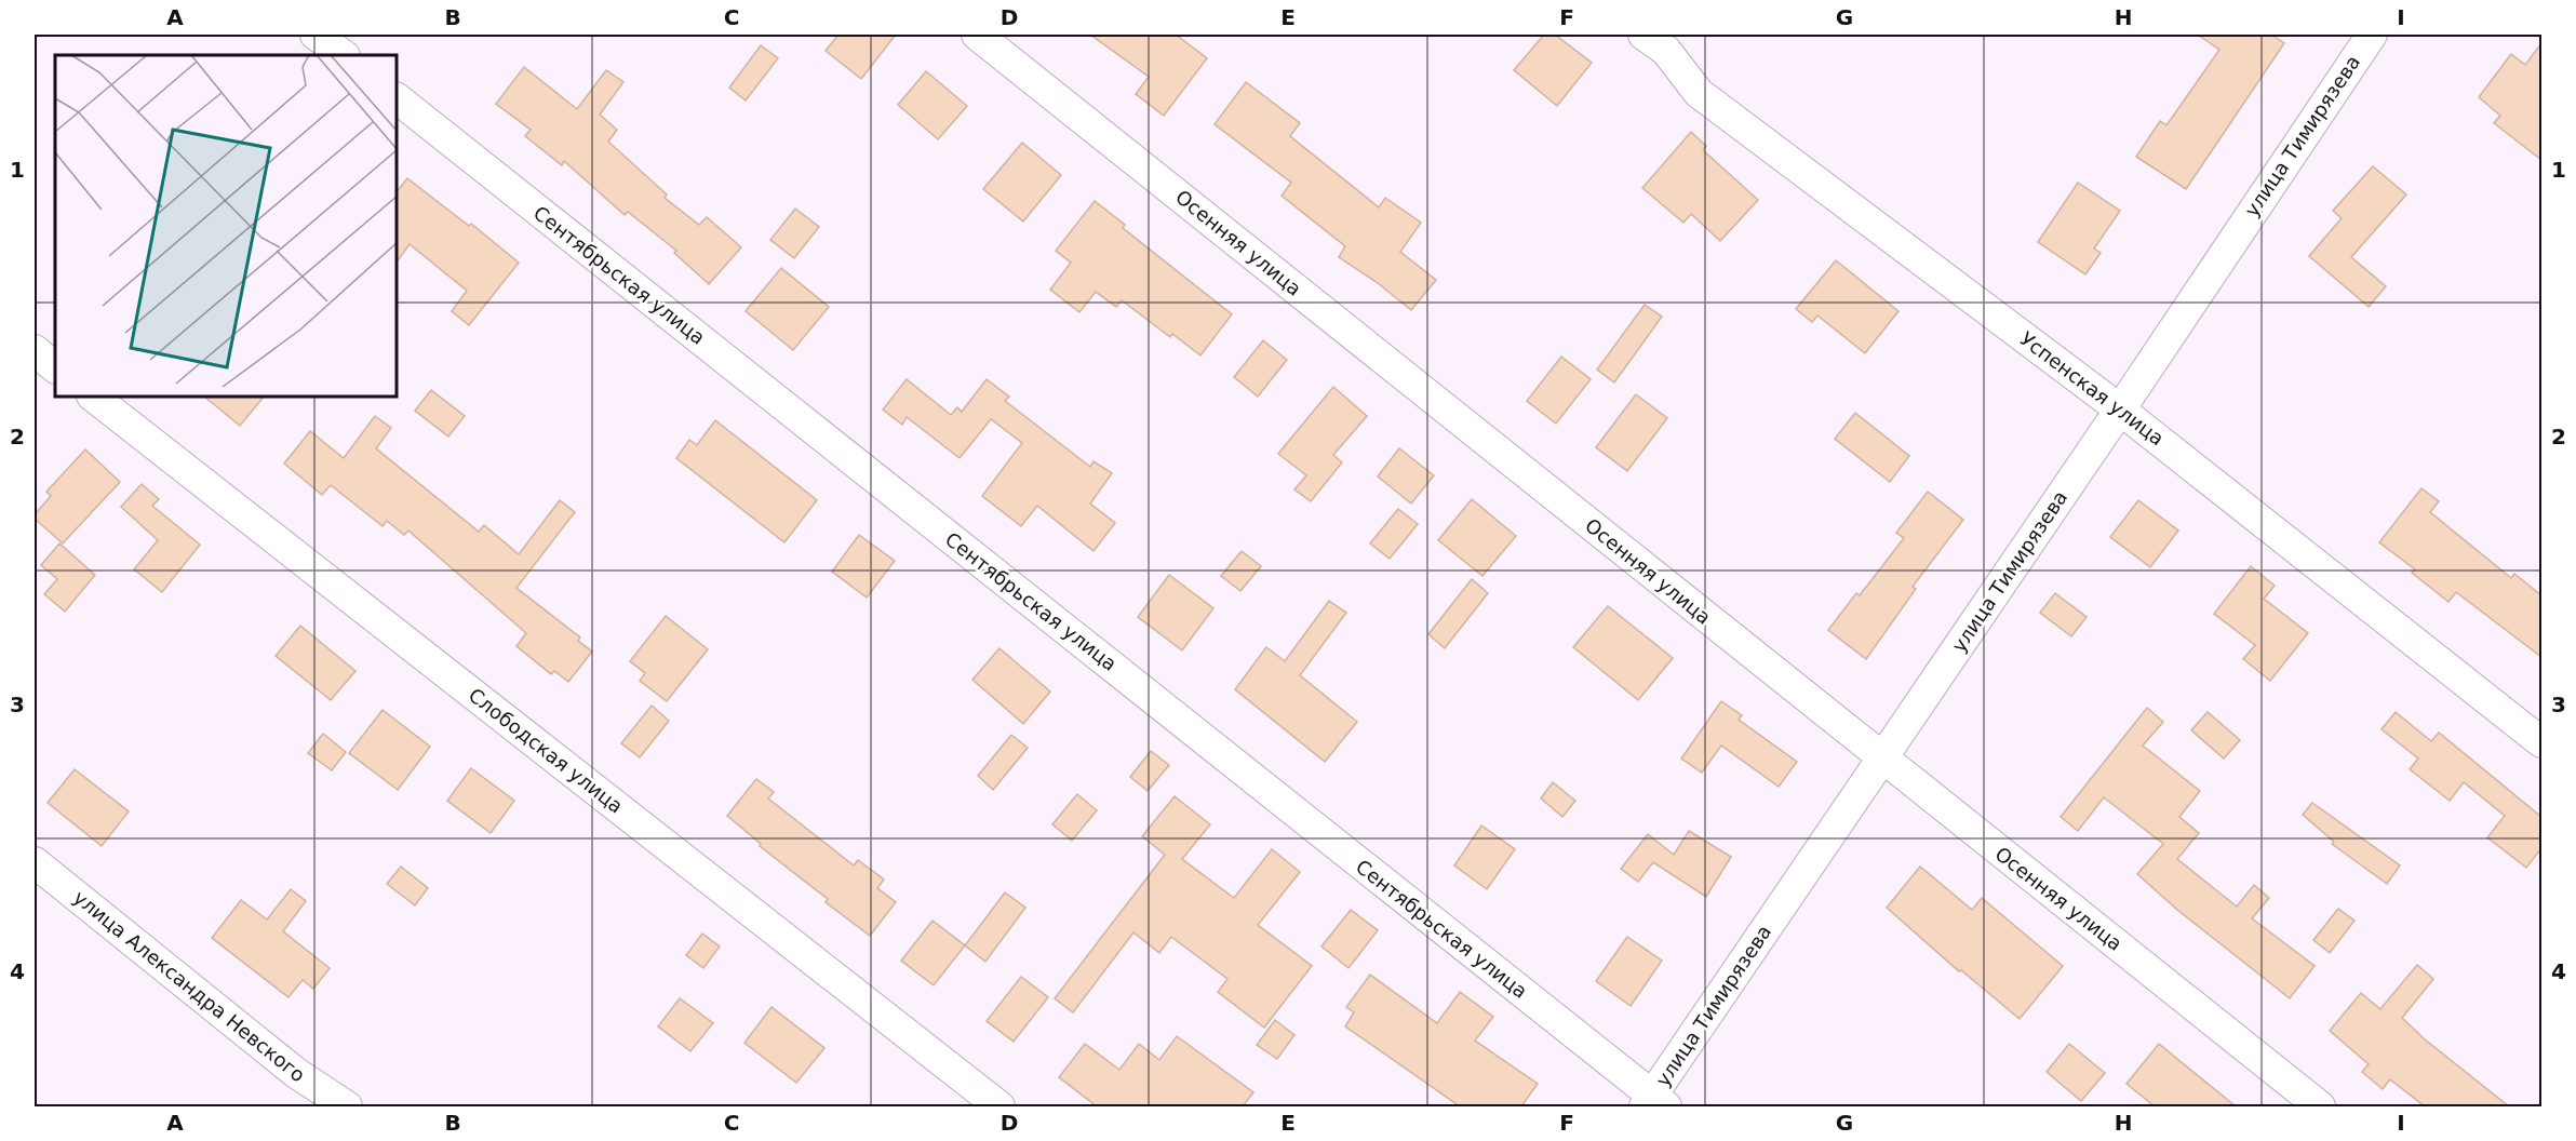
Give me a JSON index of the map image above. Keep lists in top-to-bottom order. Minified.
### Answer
{"streets":{"street":["улица Тимирязева","Осенняя улица","Сентябрьская улица","Успенская улица","Слободская улица","улица Александра Невского"]},"crossings":[["улица Тимирязева","Осенняя улица"],["улица Тимирязева","Сентябрьская улица"],["улица Тимирязева","Успенская улица"]],"grid":{"columns":["A","B","C","D","E","F","G","H","I"],"rows":["1","2","3","4"]}}
